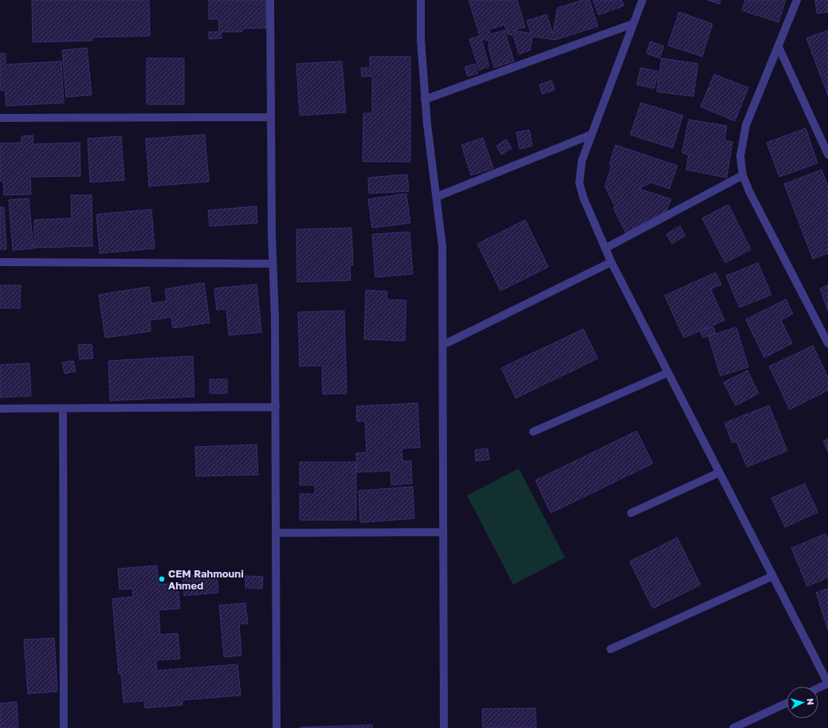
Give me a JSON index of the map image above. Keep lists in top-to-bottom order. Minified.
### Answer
{"places":["CEM Rahmouni Ahmed"],"north":"right"}
